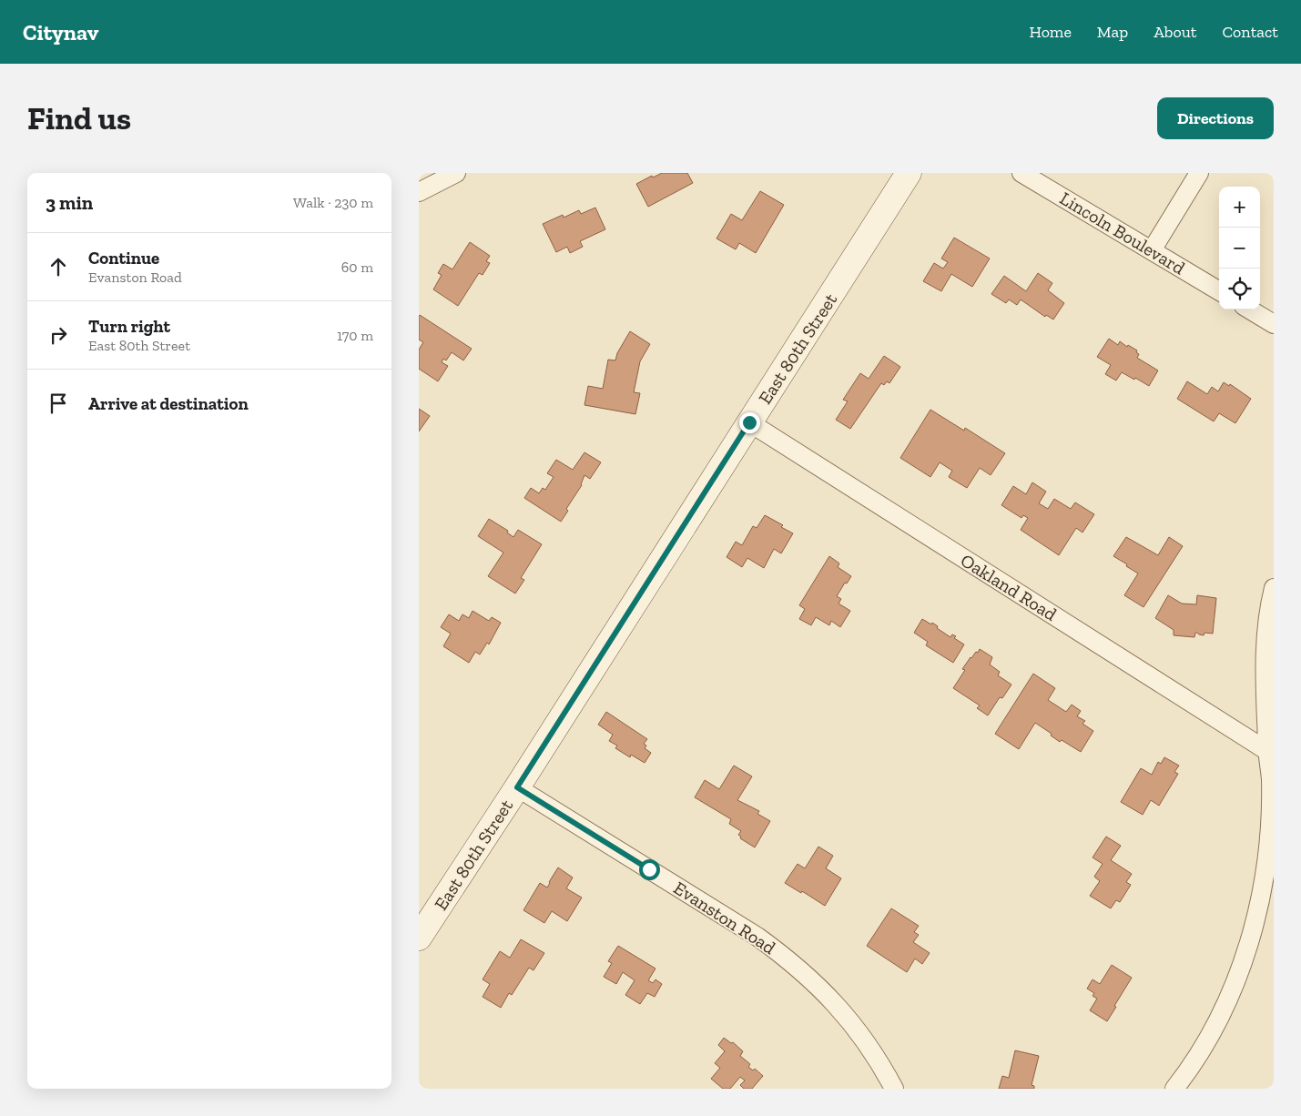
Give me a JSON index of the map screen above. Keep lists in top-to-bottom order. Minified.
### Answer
{"streets":{"street":["Lincoln Boulevard","East 80th Street","Oakland Road","Evanston Road"]},"crossings":[["East 80th Street","Oakland Road"],["East 80th Street","Evanston Road"]],"page":{"header":"Citynav","nav":["Home","Map","About","Contact"],"buttons":"Directions","title":"Find us","heading":["3 min","Walk · 230 m"],"map_buttons":["+","−"],"list":[["Continue","Evanston Road","60 m"],["Turn right","East 80th Street","170 m"],"Arrive at destination"]}}
